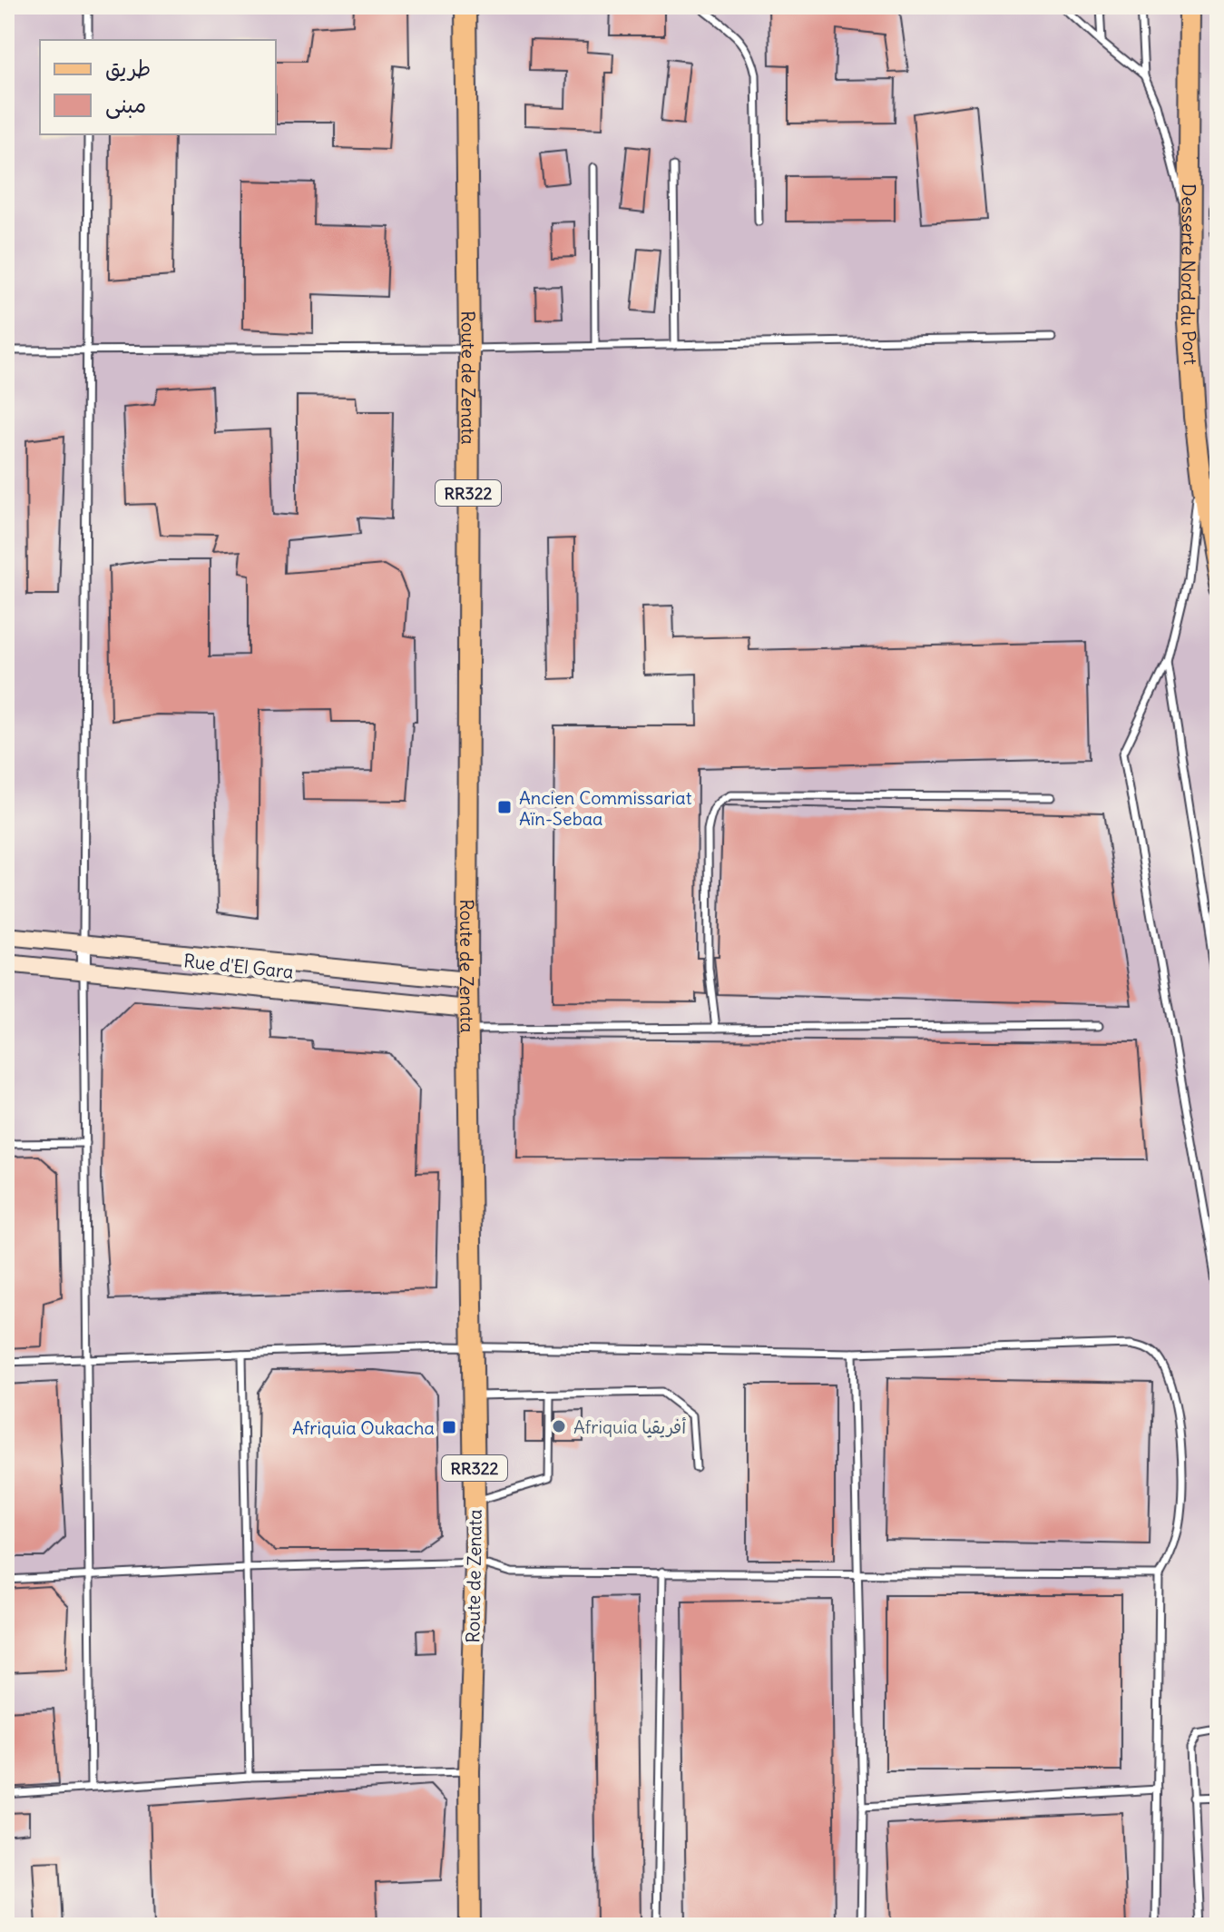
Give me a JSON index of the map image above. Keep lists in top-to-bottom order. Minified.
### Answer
{"streets":{"main road":["Desserte Nord du Port","Route de Zenata","RR322"],"street":["Rue d'El Gara"]},"crossings":[["Route de Zenata","Rue d'El Gara"]],"places":{"transit":["Ancien Commissariat Aïn-Sebaa","Afriquia Oukacha"],"other":["Afriquia أفريقيا"]},"legend":["طريق","مبنى"]}
